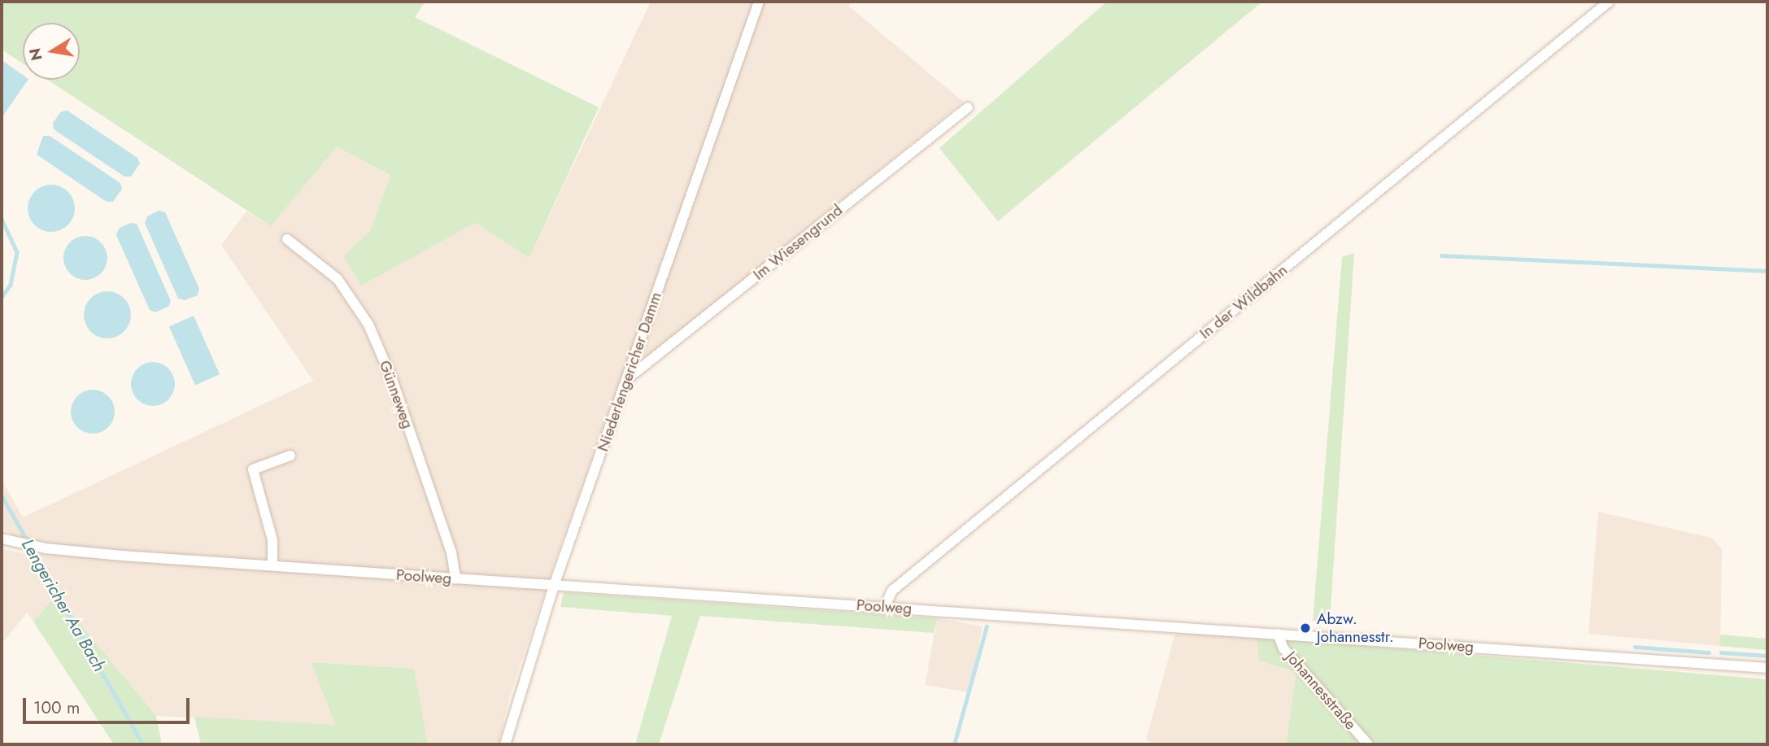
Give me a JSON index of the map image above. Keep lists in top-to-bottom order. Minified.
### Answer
{"streets":{"street":["Im Wiesengrund","In der Wildbahn","Niederlengericher Damm","Günneweg","Poolweg","Johannesstraße"]},"crossings":[["Im Wiesengrund","Niederlengericher Damm"],["In der Wildbahn","Poolweg"],["Niederlengericher Damm","Poolweg"],["Günneweg","Poolweg"],["Poolweg","Johannesstraße"]],"water":["Lengericher Aa Bach"],"places":["Abzw. Johannesstr."],"scale_bar":"100 m","north":"left"}
